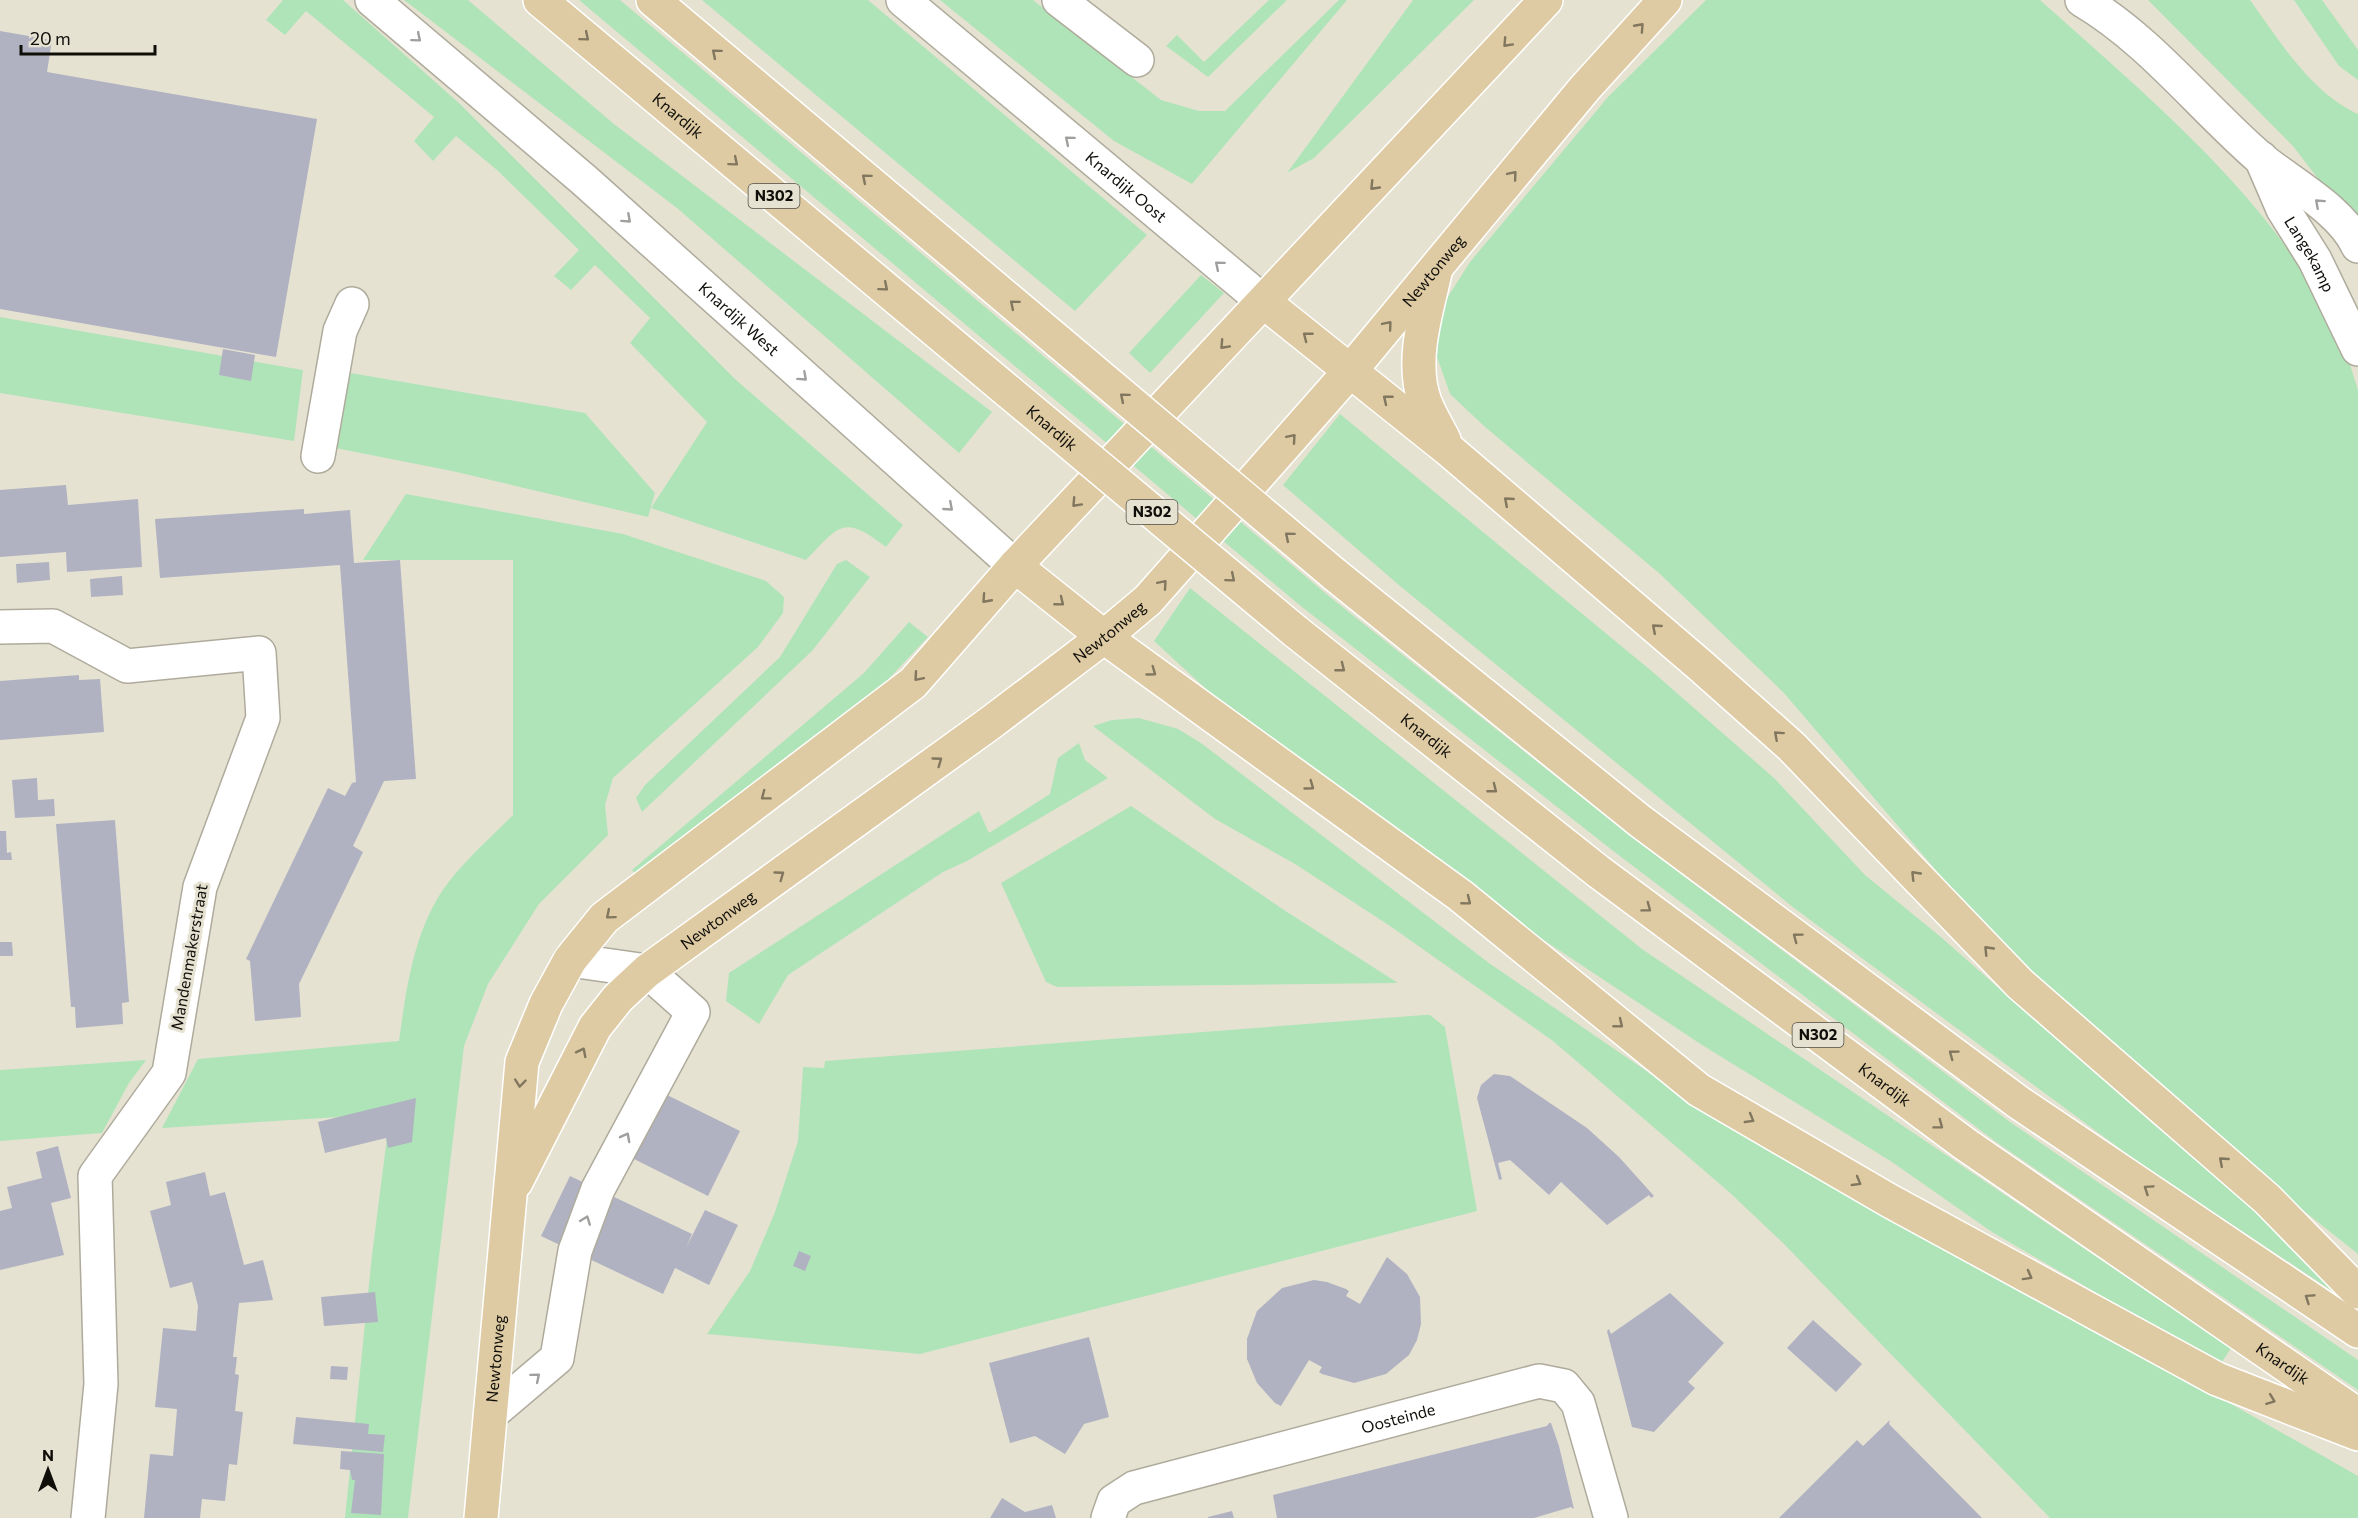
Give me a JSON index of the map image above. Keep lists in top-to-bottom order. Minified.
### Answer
{"streets":{"main road":["Knardijk","Knardijk Oost","N302","Newtonweg","Knardijk West"],"street":["Langekamp","Mandenmakerstraat","Oosteinde"]},"crossings":[["Knardijk Oost","Newtonweg"],["Newtonweg","Knardijk West"]],"one_way":["Knardijk Oost","Knardijk West"],"scale_bar":"20 m","north":"top"}
